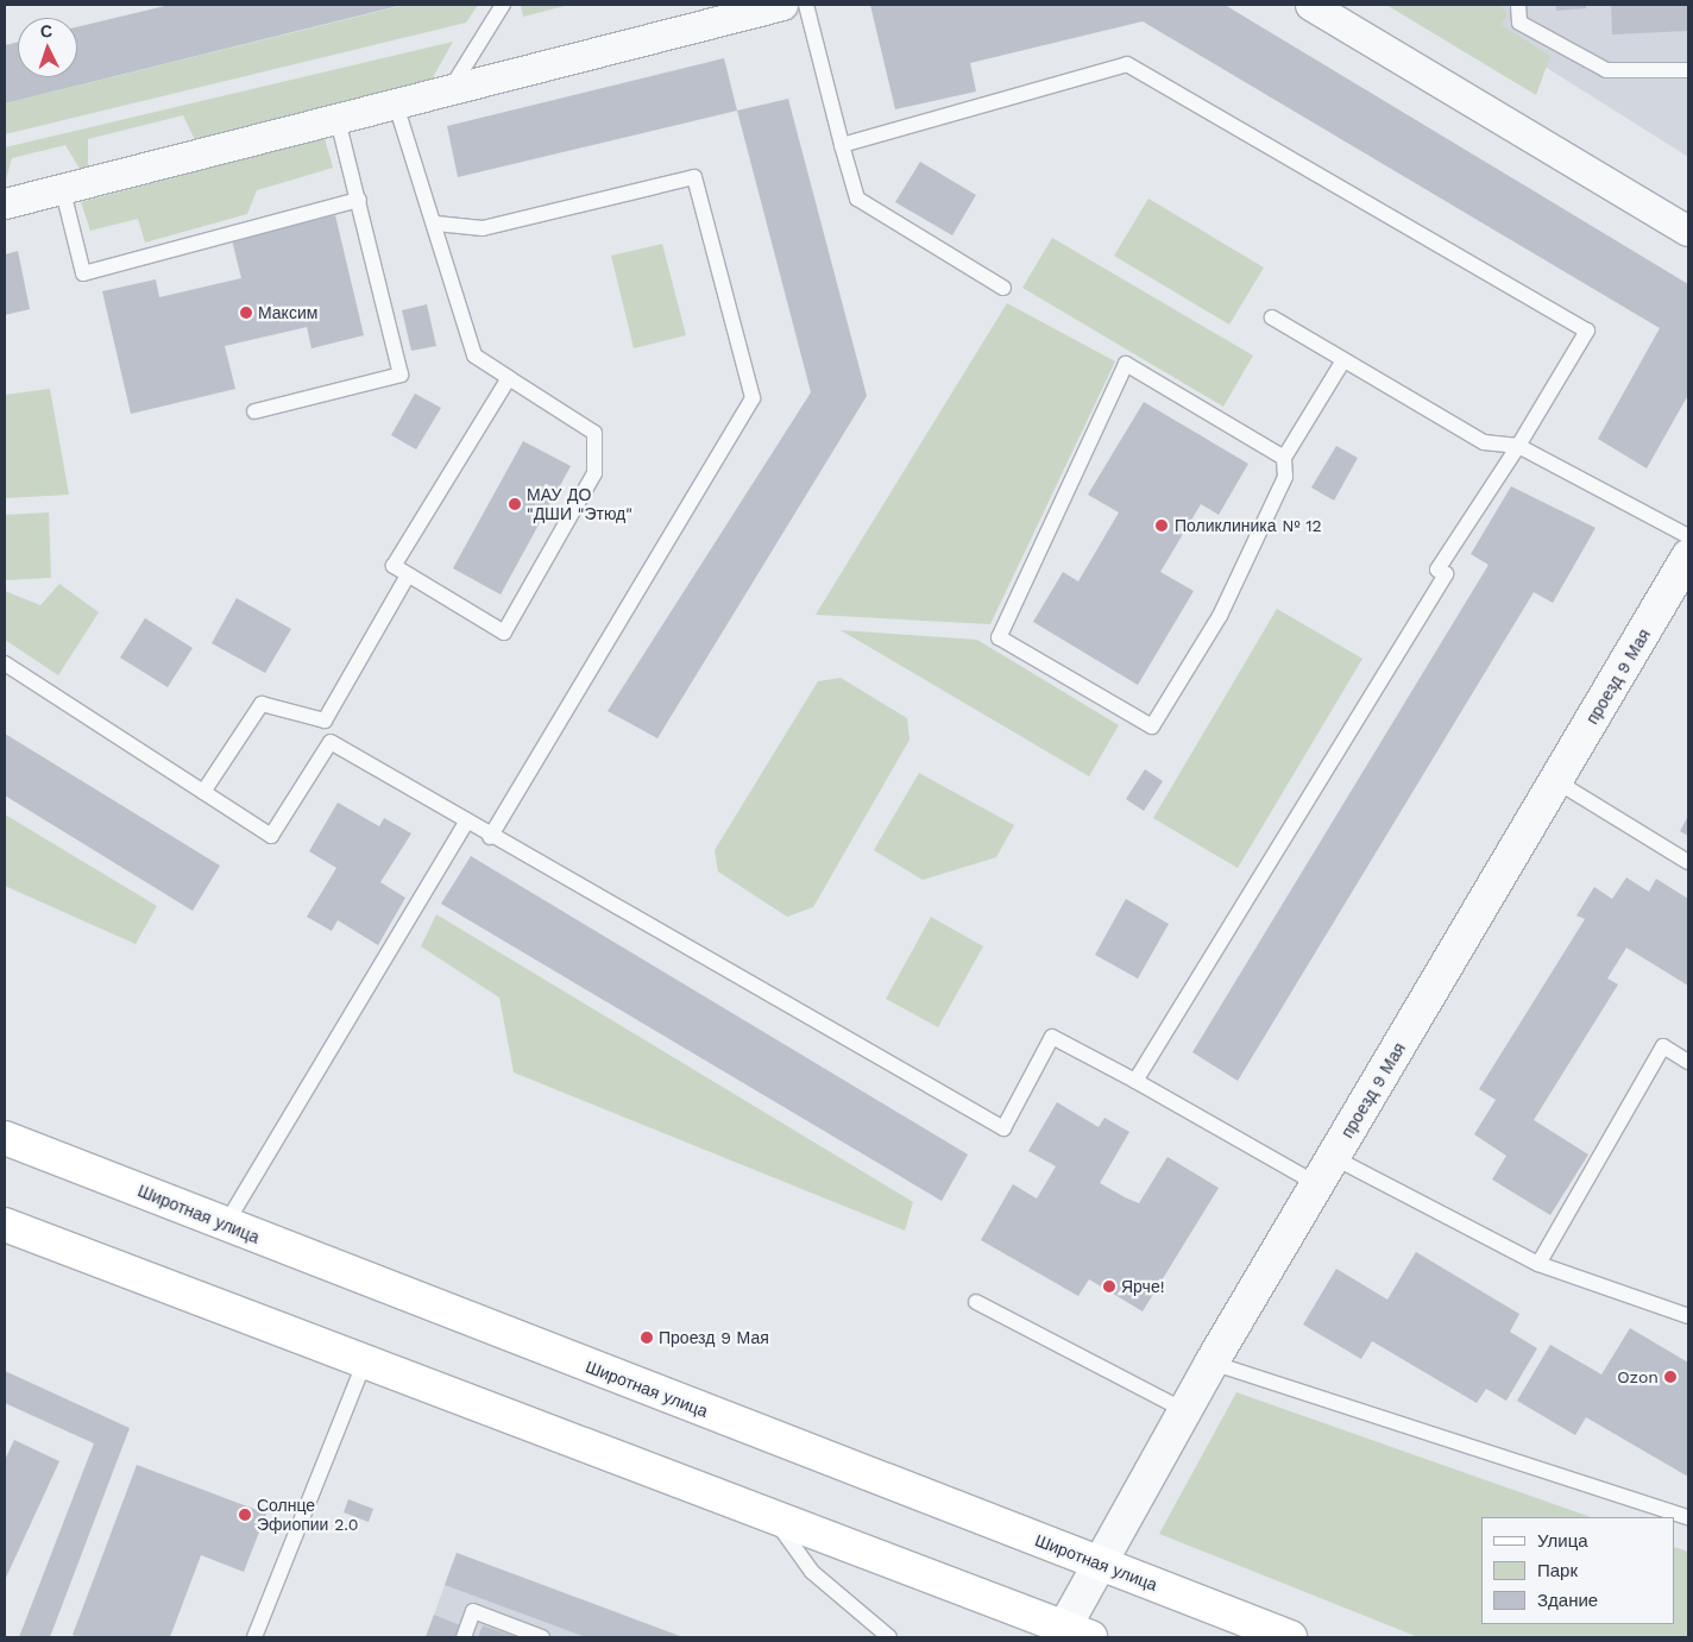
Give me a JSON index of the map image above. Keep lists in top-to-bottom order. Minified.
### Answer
{"streets":{"main road":["Широтная улица"],"street":["проезд 9 Мая"]},"crossings":[["проезд 9 Мая","Широтная улица"]],"places":["Максим","МАУ ДО \"ДШИ \"Этюд\"","Поликлиника № 12","Ярче!","Проезд 9 Мая","Ozon","Солнце Эфиопии 2.0"],"legend":["Улица","Парк","Здание"],"north":"top"}
